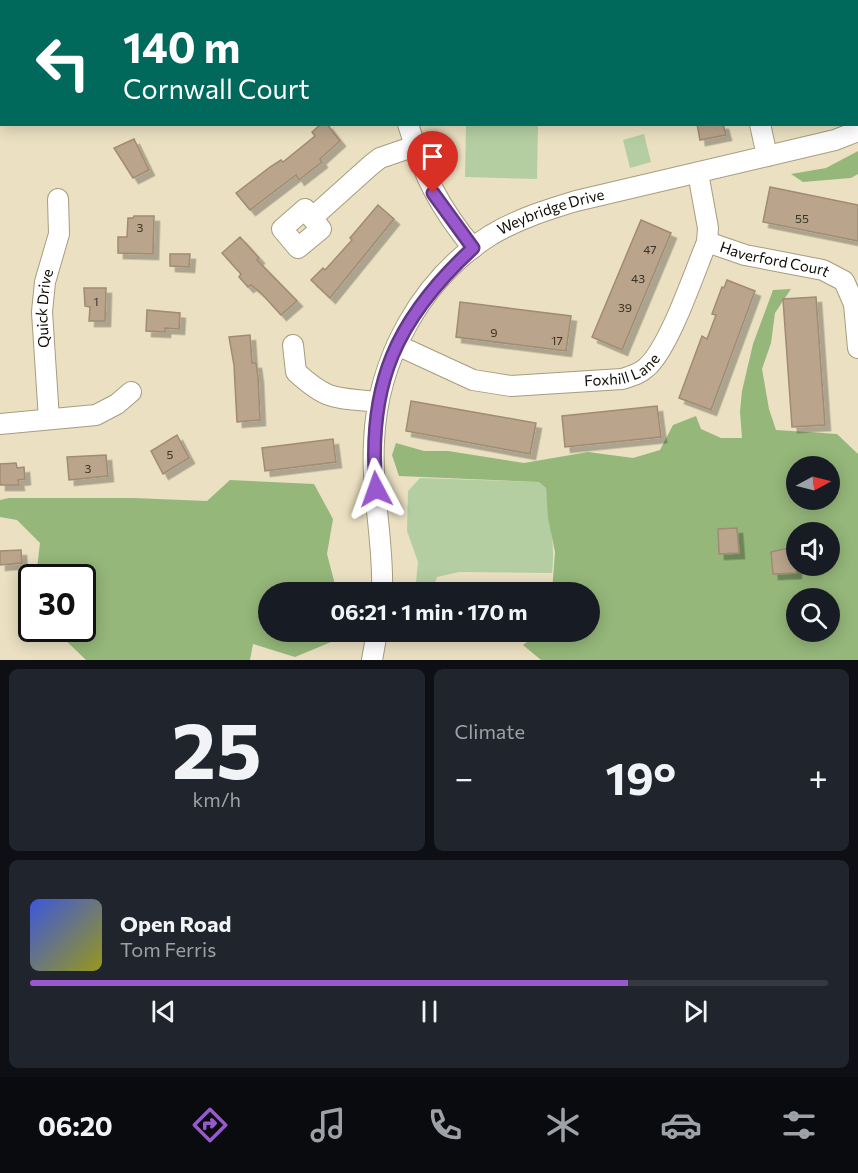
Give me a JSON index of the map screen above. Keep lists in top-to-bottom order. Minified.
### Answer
{"streets":{"street":["Weybridge Drive","Haverford Court","Quick Drive","Foxhill Lane"]},"crossings":[["Weybridge Drive","Foxhill Lane"],["Haverford Court","Foxhill Lane"]],"house_numbers":["55","3","47","43","1","39","9","17","5","3"],"north":"right","page":{"turn":["140 m","Cornwall Court"],"limit":"30","trip":"06:21 · 1 min · 170 m","tile":[["25","km/h"],"Climate"],"heat":["−","19°","+"],"song":["Open Road","Tom Ferris"],"tabs":"06:20"}}
